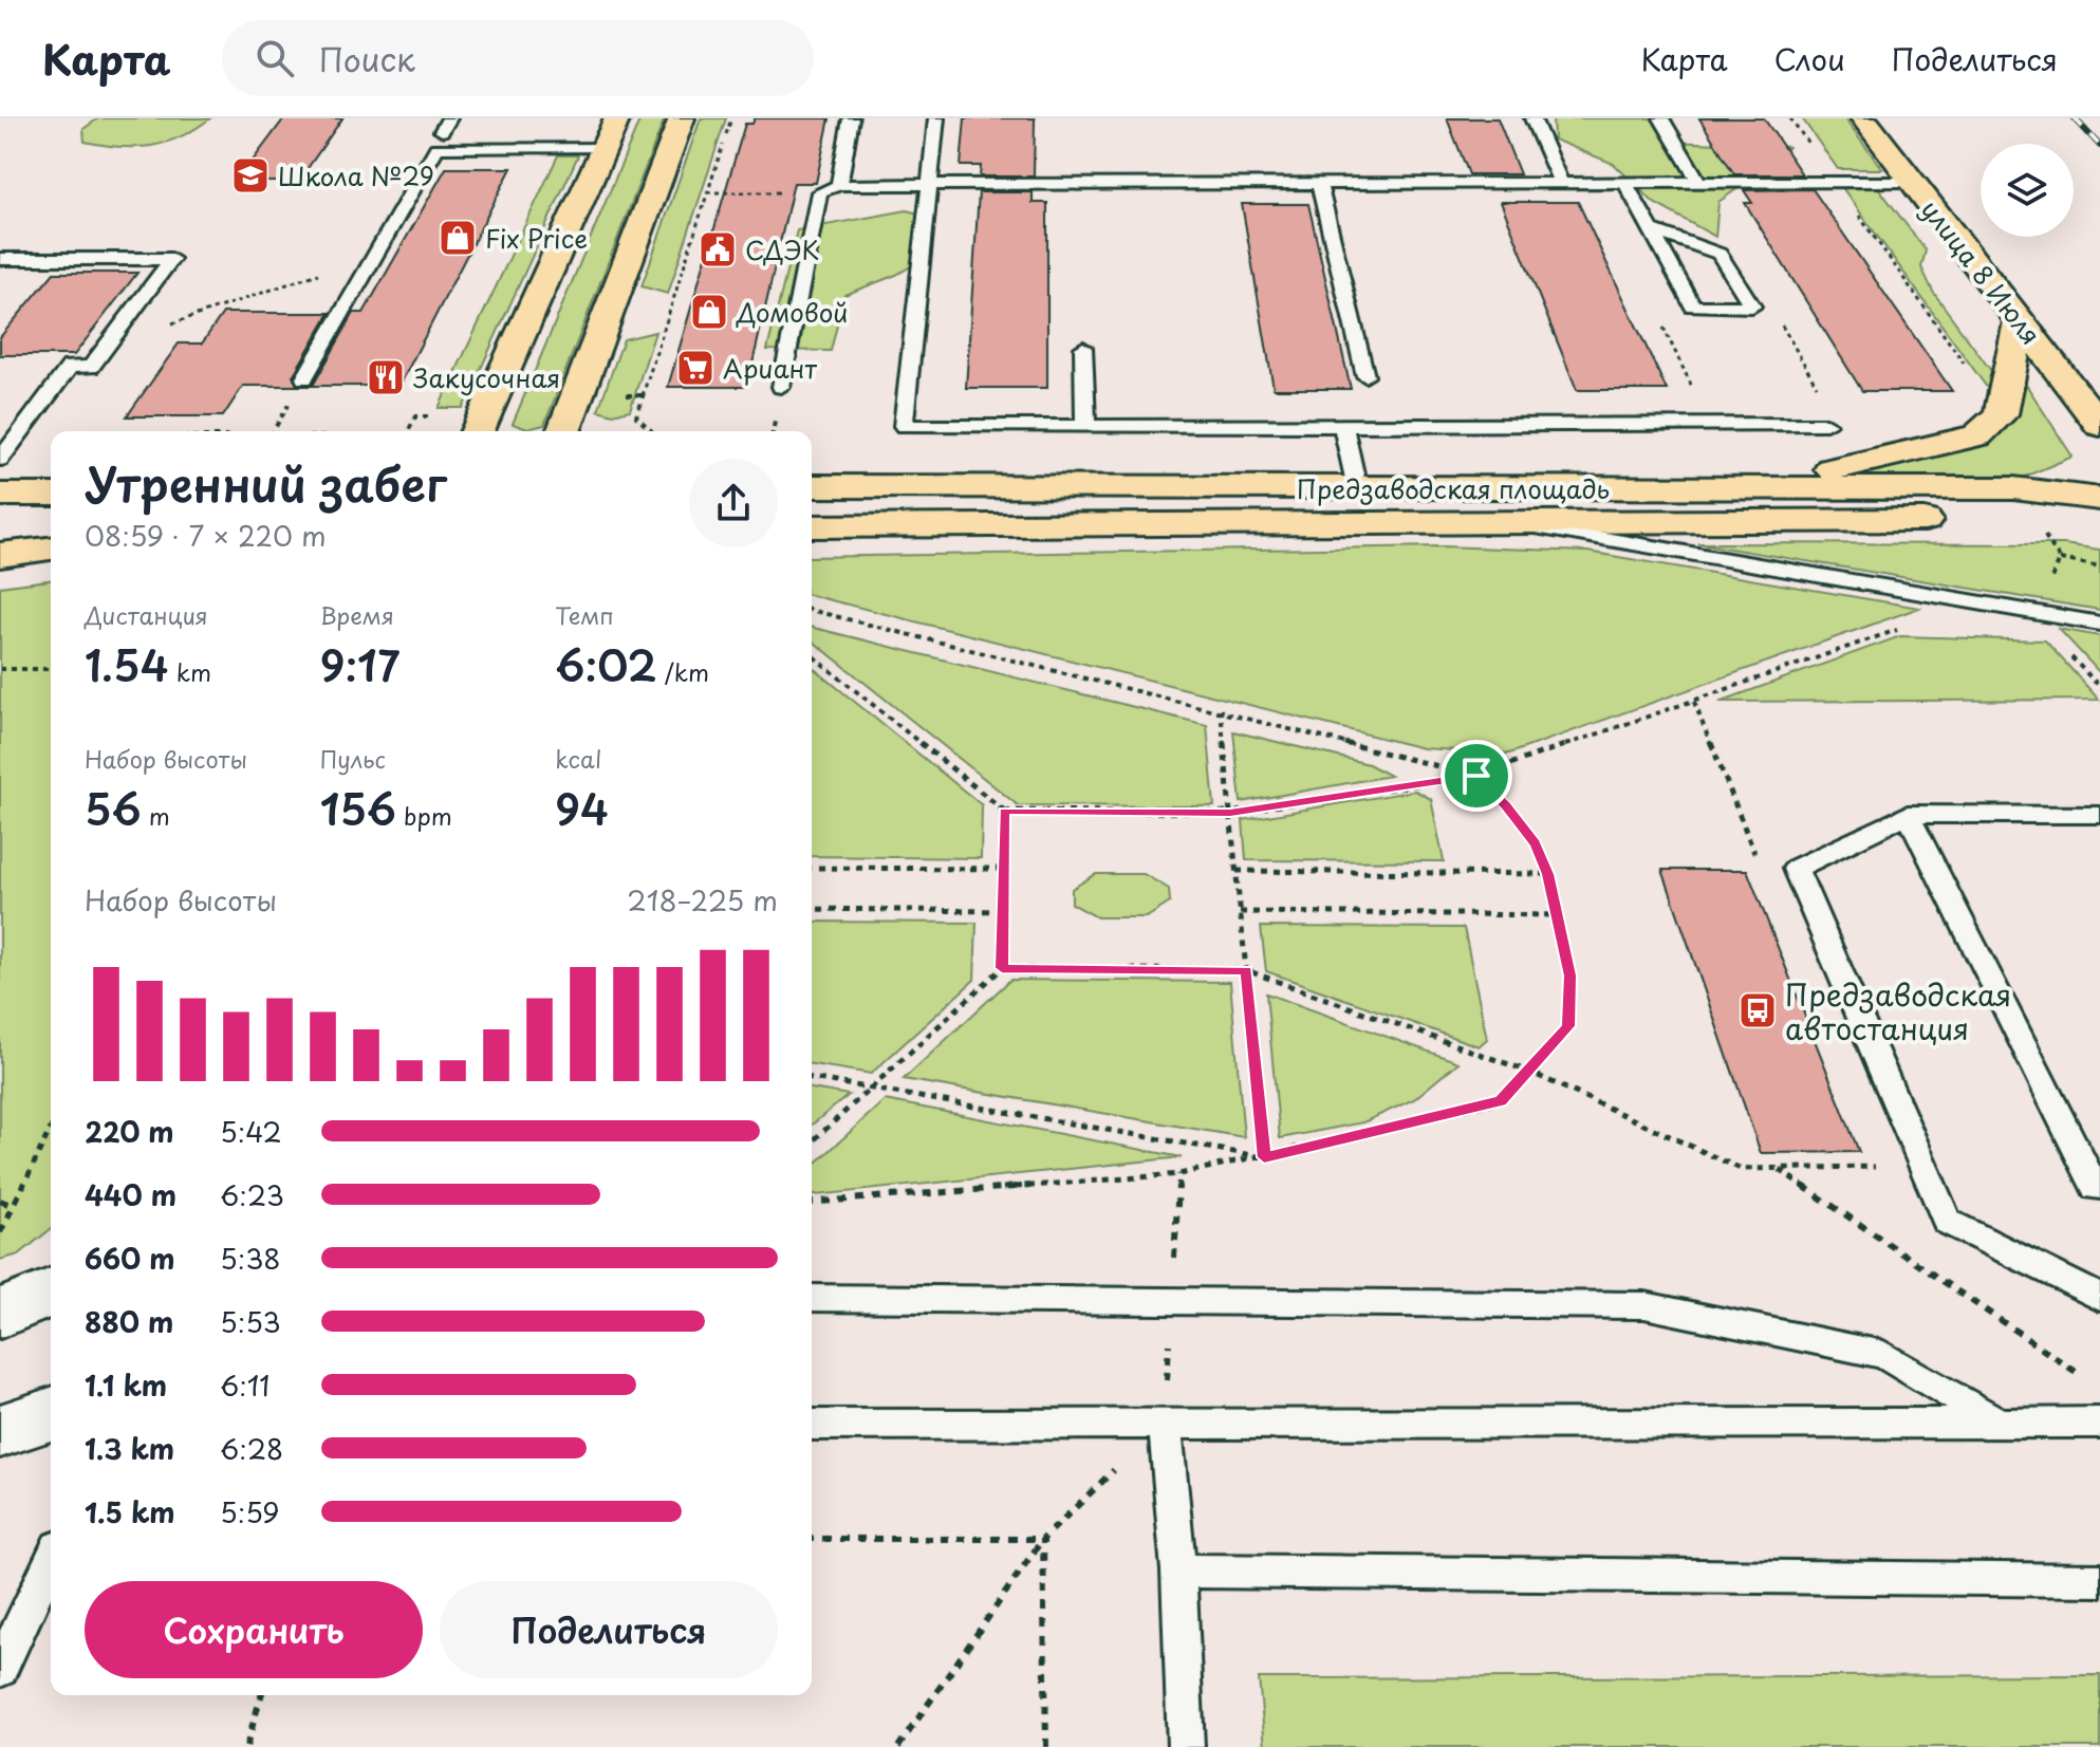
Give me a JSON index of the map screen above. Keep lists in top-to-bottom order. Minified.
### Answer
{"streets":{"main road":["улица 8 Июля","Предзаводская площадь"]},"places":{"school or university":["Школа №29"],"shop":["Fix Price","Домовой"],"public building":["СДЭК"],"supermarket":["Ариант"],"restaurant":["Закусочная"],"bus stop":["Предзаводская автостанция"]},"page":{"header":"Карта","search":"Поиск","nav":["Карта","Слои","Поделиться"],"heading":["Утренний забег","08:59 · 7 × 220 m"],"stats":[["Дистанция","1.54 km"],["Время","9:17"],["Темп","6:02 /km"],["Набор высоты","56 m"],["Пульс","156 bpm"],["kcal","94"]],"chart":["Набор высоты","218–225 m"],"list":[{"name":"220 m","note":"5:42"},{"name":"440 m","note":"6:23"},{"name":"660 m","note":"5:38"},{"name":"880 m","note":"5:53"},{"name":"1.1 km","note":"6:11"},{"name":"1.3 km","note":"6:28"},{"name":"1.5 km","note":"5:59"}],"buttons":["Сохранить","Поделиться"]}}
